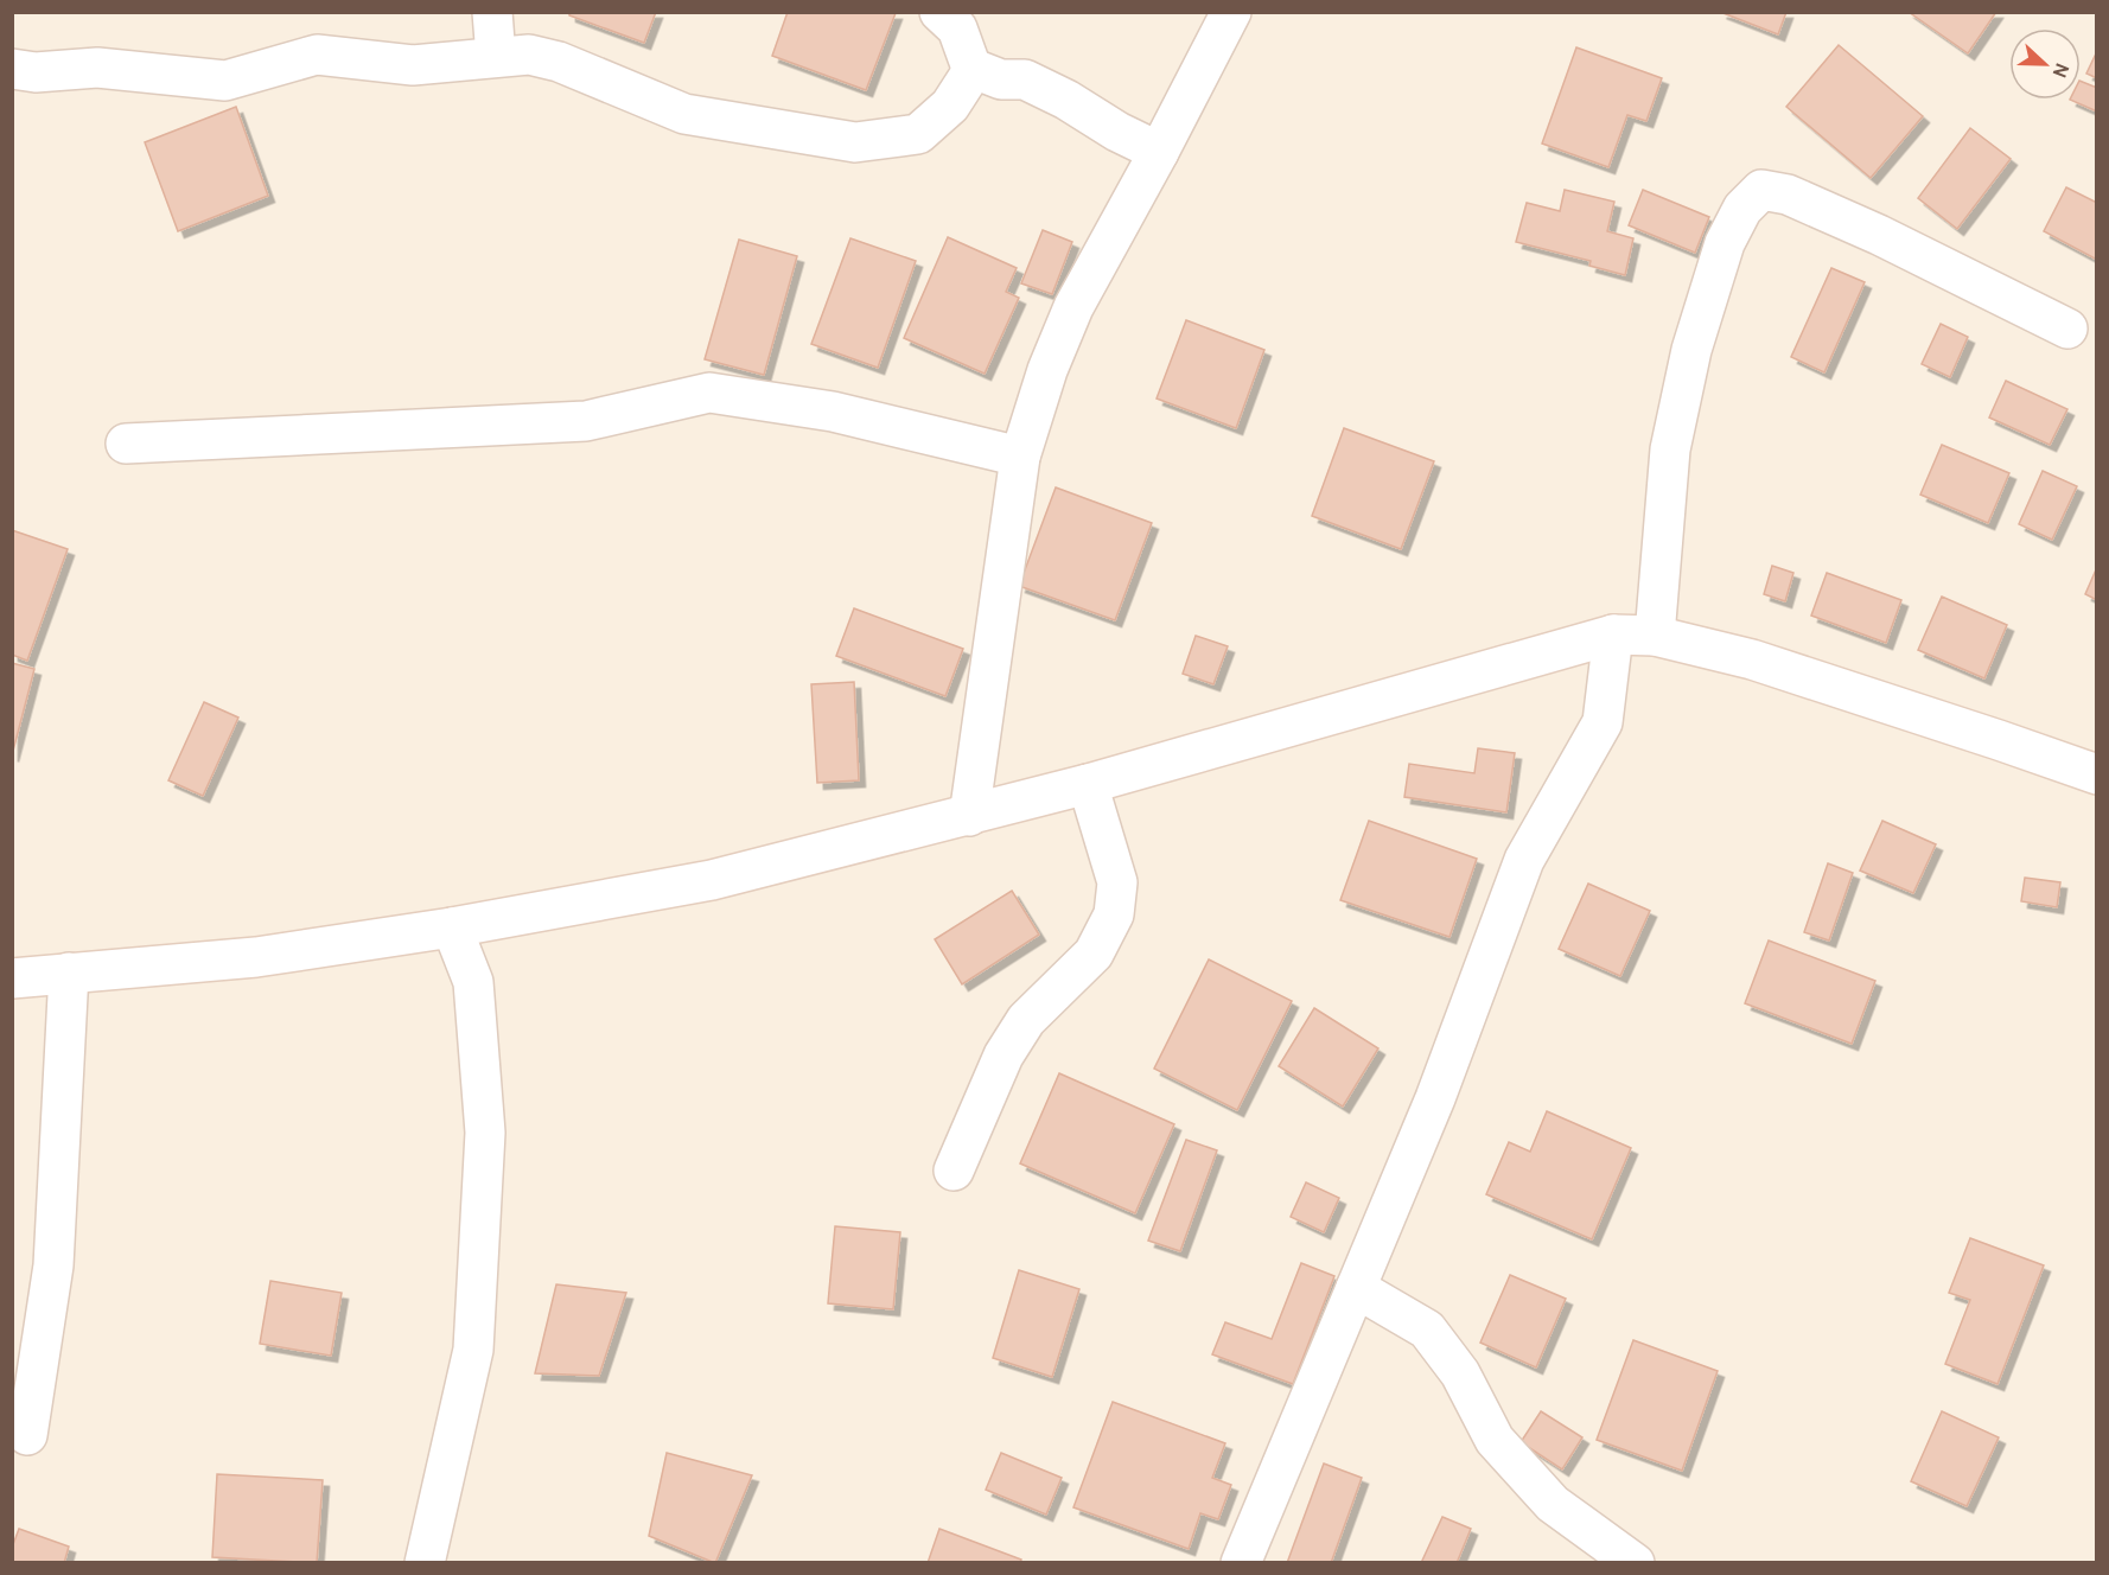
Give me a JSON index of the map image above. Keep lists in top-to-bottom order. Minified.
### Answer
{"north":"right"}
